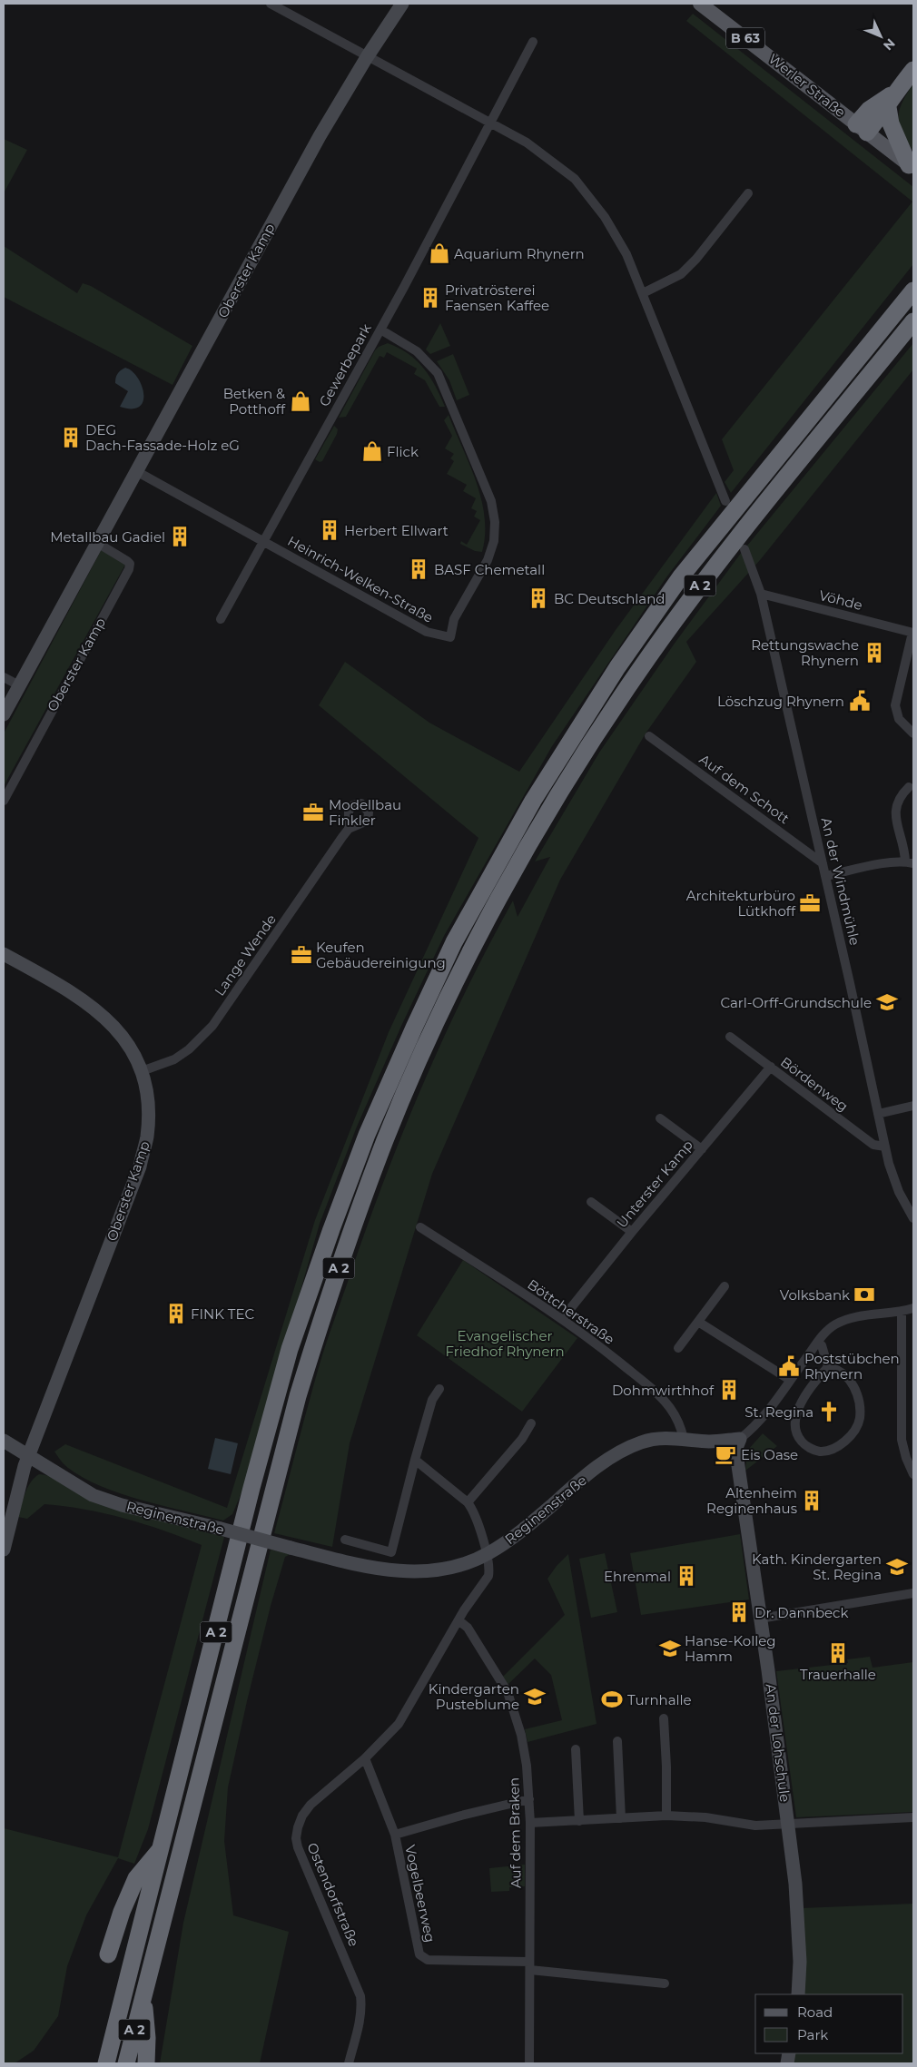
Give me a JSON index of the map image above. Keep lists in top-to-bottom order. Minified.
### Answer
{"streets":{"highway":["A 2"],"main road":["B 63","Werler Straße","Oberster Kamp","Reginenstraße","An der Lohschule"],"street":["Gewerbepark","Heinrich-Welken-Straße","Vöhde","Auf dem Schott","An der Windmühle","Lange Wende","Bördenweg","Unterster Kamp","Böttcherstraße","Auf dem Braken","Vogelbeerweg","Ostendorfstraße"]},"crossings":[["Oberster Kamp","Heinrich-Welken-Straße"],["Oberster Kamp","Lange Wende"],["Oberster Kamp","Reginenstraße"],["Gewerbepark","Heinrich-Welken-Straße"],["Vöhde","An der Windmühle"],["Auf dem Schott","An der Windmühle"],["An der Windmühle","Bördenweg"],["Bördenweg","Unterster Kamp"],["Unterster Kamp","Böttcherstraße"],["Böttcherstraße","Reginenstraße"],["Reginenstraße","An der Lohschule"],["Reginenstraße","Ostendorfstraße"],["Auf dem Braken","Vogelbeerweg"],["Auf dem Braken","Ostendorfstraße"],["Vogelbeerweg","Ostendorfstraße"]],"parks":["Evangelischer Friedhof Rhynern"],"places":{"shop":["Aquarium Rhynern","Betken & Potthoff","Flick"],"building":["Privatrösterei Faensen Kaffee","DEG Dach-Fassade-Holz eG","Herbert Ellwart","Metallbau Gadiel","BASF Chemetall","BC Deutschland","Rettungswache Rhynern","FINK TEC","Dohmwirthhof","Altenheim Reginenhaus","Ehrenmal","Dr. Dannbeck","Trauerhalle"],"public building":["Löschzug Rhynern","Poststübchen Rhynern"],"office":["Modellbau Finkler","Architekturbüro Lütkhoff","Keufen Gebäudereinigung"],"school or university":["Carl-Orff-Grundschule","Kath. Kindergarten St. Regina","Hanse-Kolleg Hamm","Kindergarten Pusteblume"],"bank":["Volksbank"],"church":["St. Regina"],"cafe":["Eis Oase"],"sports":["Turnhalle"]},"legend":["Road","Park"],"north":"bottom right"}
